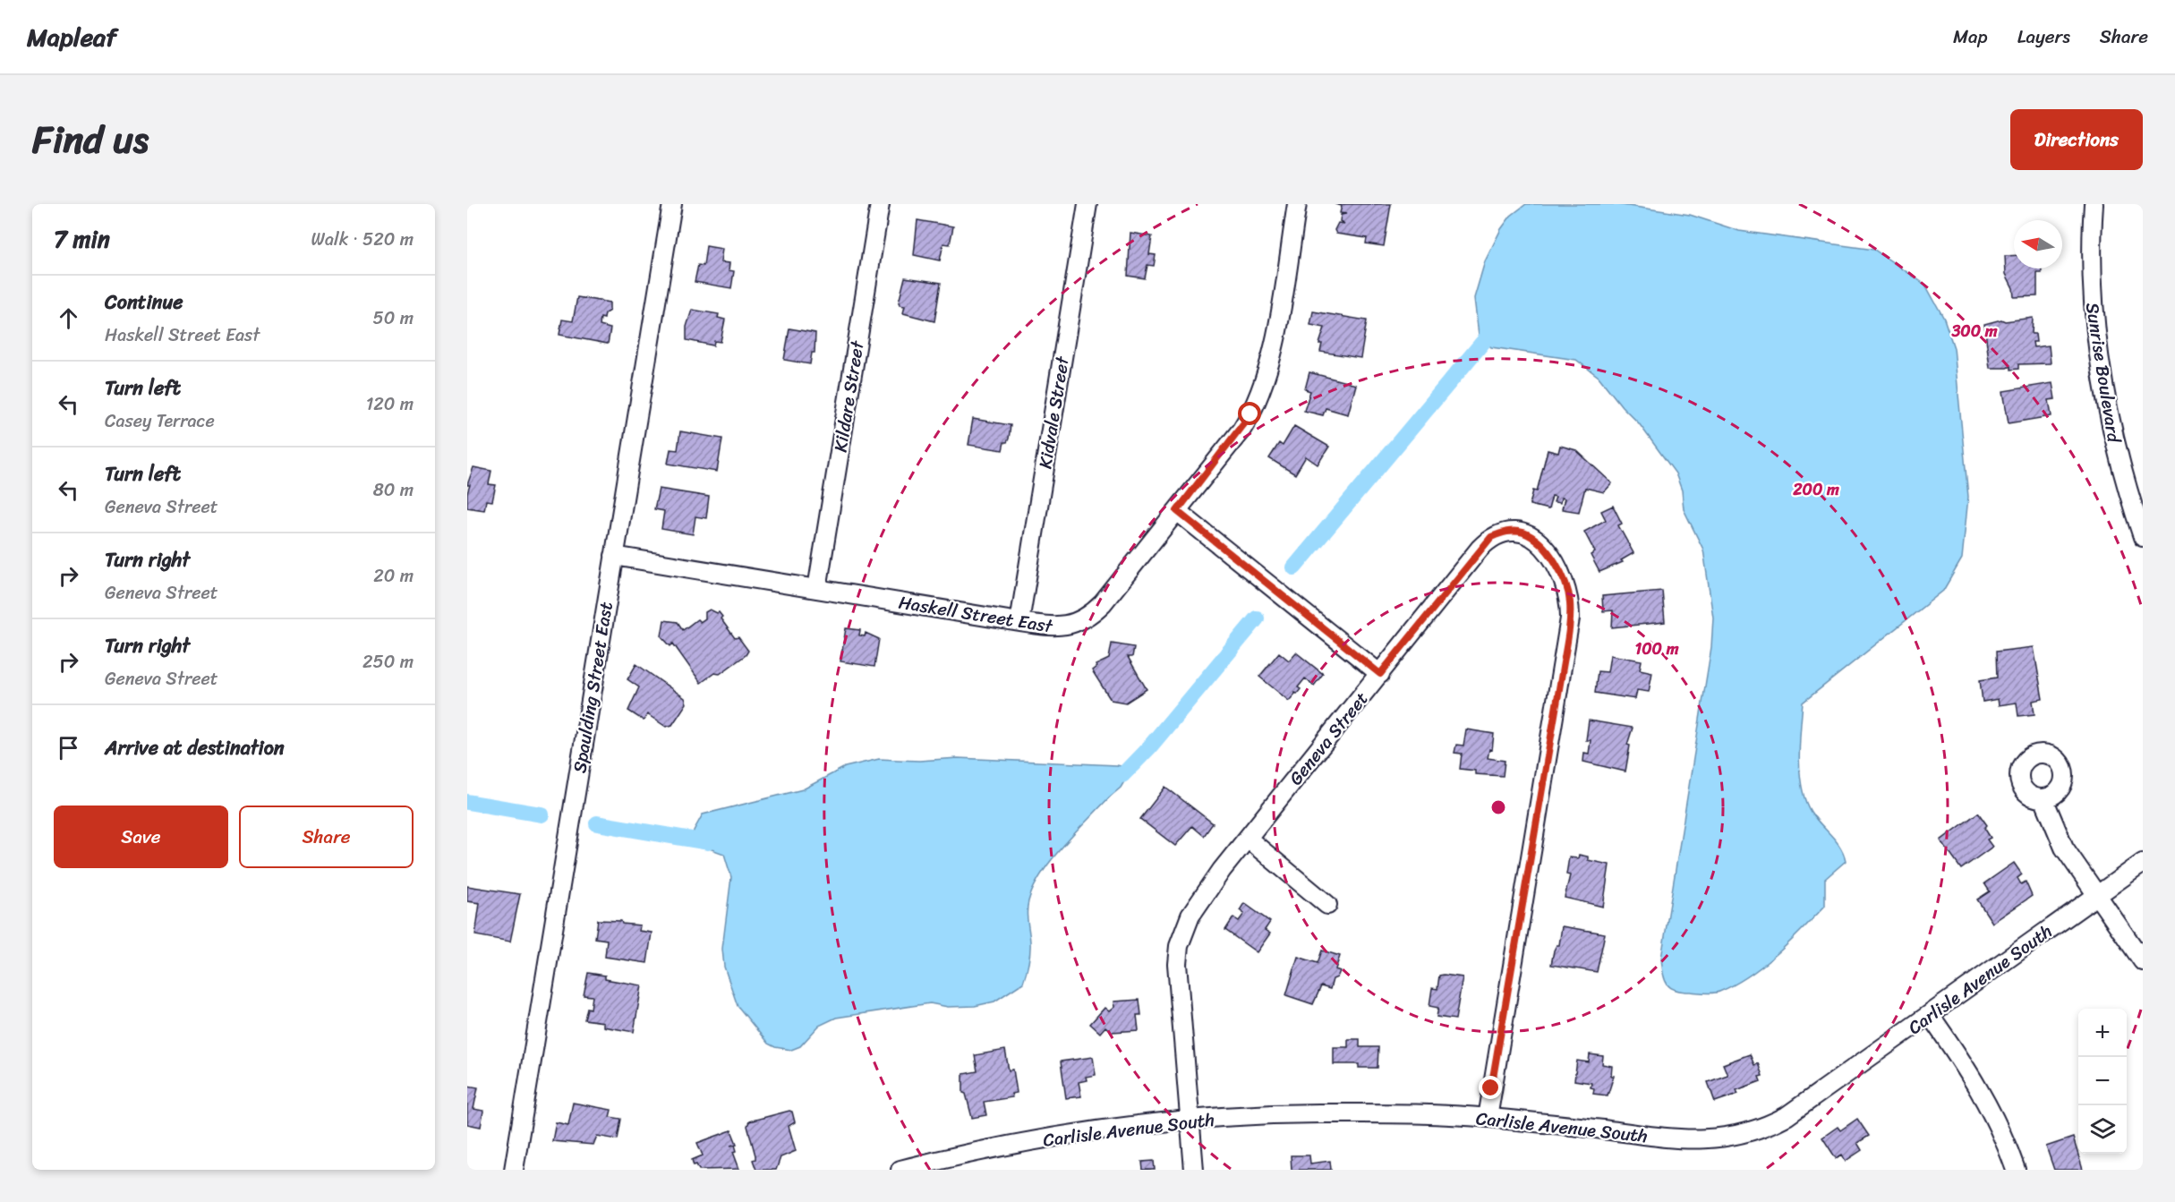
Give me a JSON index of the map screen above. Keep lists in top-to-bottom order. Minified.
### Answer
{"streets":{"street":["Sunrise Boulevard","Kildare Street","Kidvale Street","Haskell Street East","Spaulding Street East","Geneva Street","Carlisle Avenue South"]},"crossings":[["Kildare Street","Haskell Street East"],["Kidvale Street","Haskell Street East"],["Haskell Street East","Spaulding Street East"],["Geneva Street","Carlisle Avenue South"]],"north":"left","page":{"header":"Mapleaf","nav":["Map","Layers","Share"],"title":"Find us","buttons":["Directions",["Save","Share"]],"heading":["7 min","Walk · 520 m"],"list":[["Continue","Haskell Street East","50 m"],["Turn left","Casey Terrace","120 m"],["Turn left","Geneva Street","80 m"],["Turn right","Geneva Street","20 m"],["Turn right","Geneva Street","250 m"],"Arrive at destination"],"map_buttons":["+","−"]},"rings":["300 m","200 m","100 m"]}
